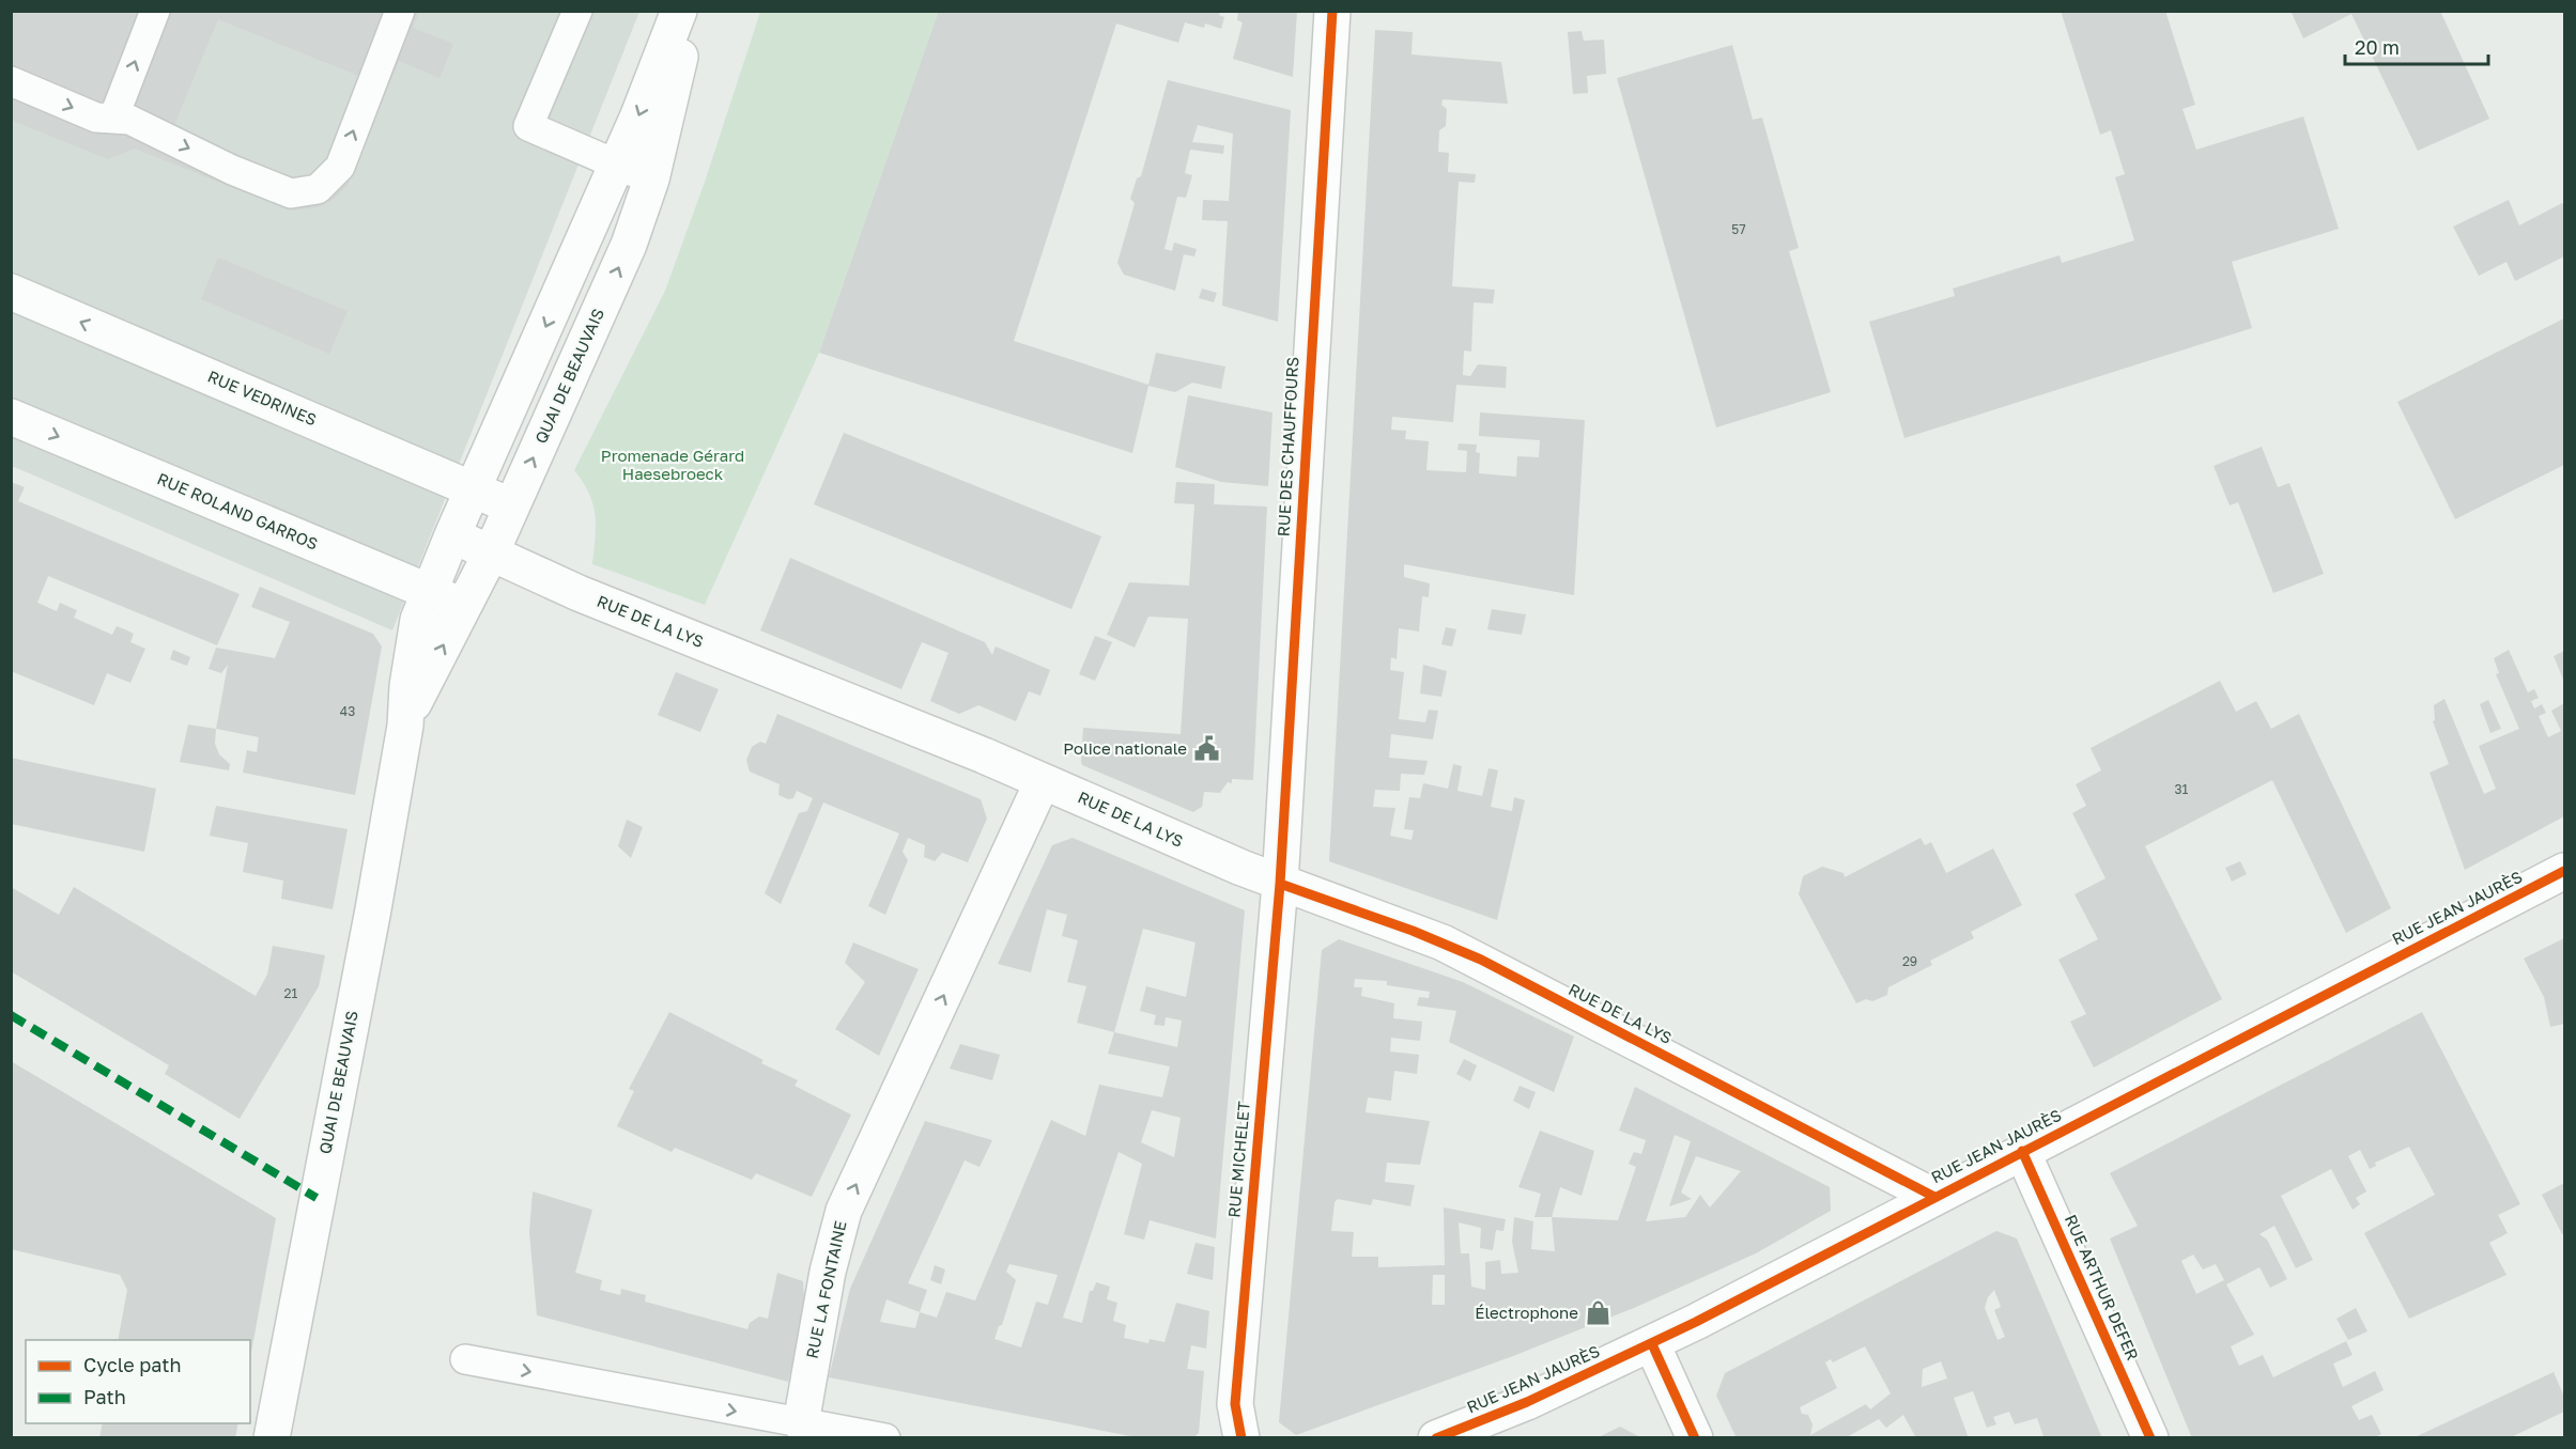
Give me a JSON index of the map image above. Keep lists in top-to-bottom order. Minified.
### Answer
{"streets":{"street":["QUAI DE BEAUVAIS","RUE VEDRINES","RUE DES CHAUFFOURS","RUE ROLAND GARROS","RUE DE LA LYS","RUE JEAN JAURÈS","RUE MICHELET","RUE ARTHUR DEFER","RUE LA FONTAINE"]},"crossings":[["QUAI DE BEAUVAIS","RUE VEDRINES"],["QUAI DE BEAUVAIS","RUE ROLAND GARROS"],["QUAI DE BEAUVAIS","RUE DE LA LYS"],["RUE DES CHAUFFOURS","RUE DE LA LYS"],["RUE DES CHAUFFOURS","RUE MICHELET"],["RUE DE LA LYS","RUE JEAN JAURÈS"],["RUE DE LA LYS","RUE MICHELET"],["RUE DE LA LYS","RUE LA FONTAINE"],["RUE JEAN JAURÈS","RUE ARTHUR DEFER"]],"one_way":["RUE VEDRINES","RUE ROLAND GARROS","RUE LA FONTAINE"],"parks":["Promenade Gérard Haesebroeck"],"places":{"public building":["Police nationale"],"shop":["Électrophone"]},"house_numbers":["57","43","31","29","21"],"legend":["Cycle path","Path"],"scale_bar":"20 m"}
